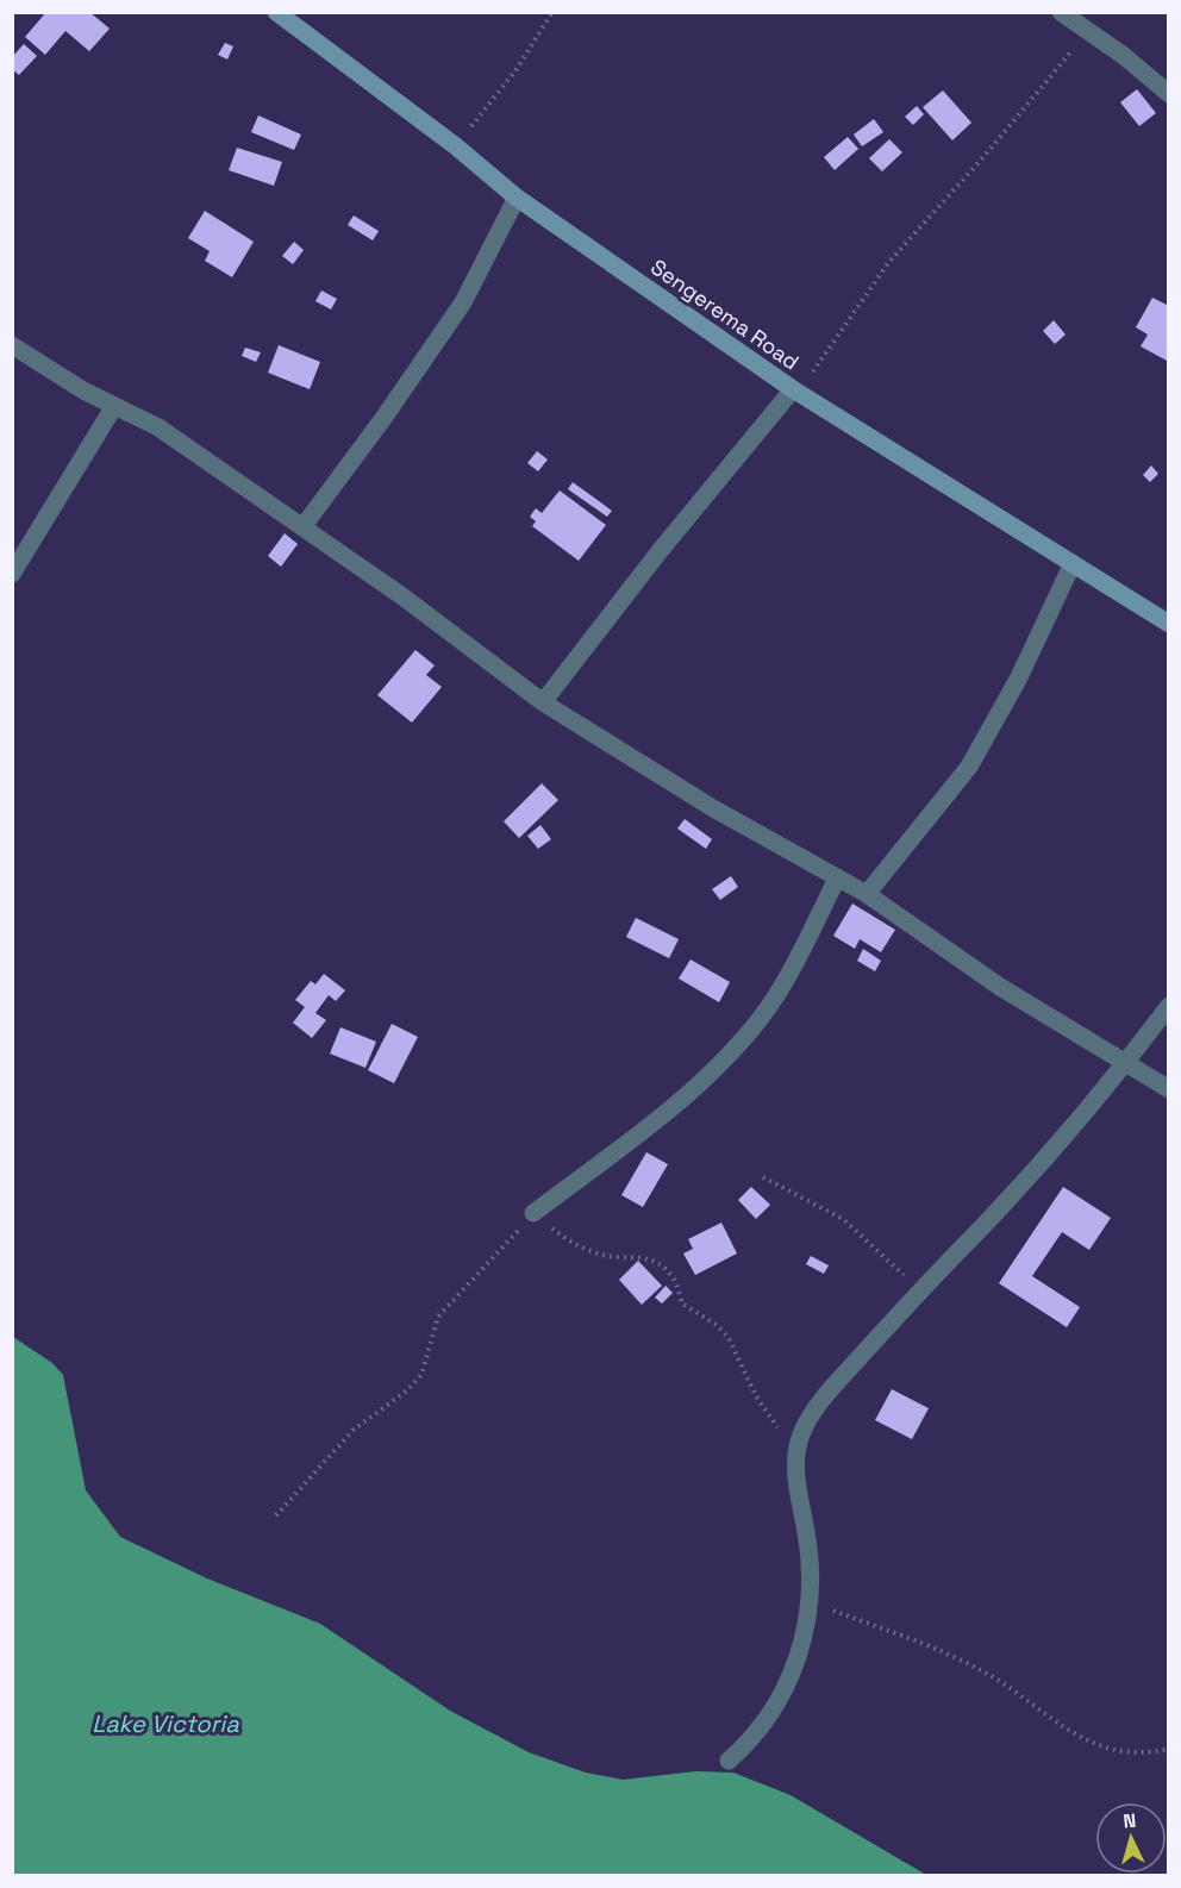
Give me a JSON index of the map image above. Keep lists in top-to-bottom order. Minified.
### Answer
{"streets":{"main road":["Sengerema Road"]},"water":["Lake Victoria"],"north":"top"}
